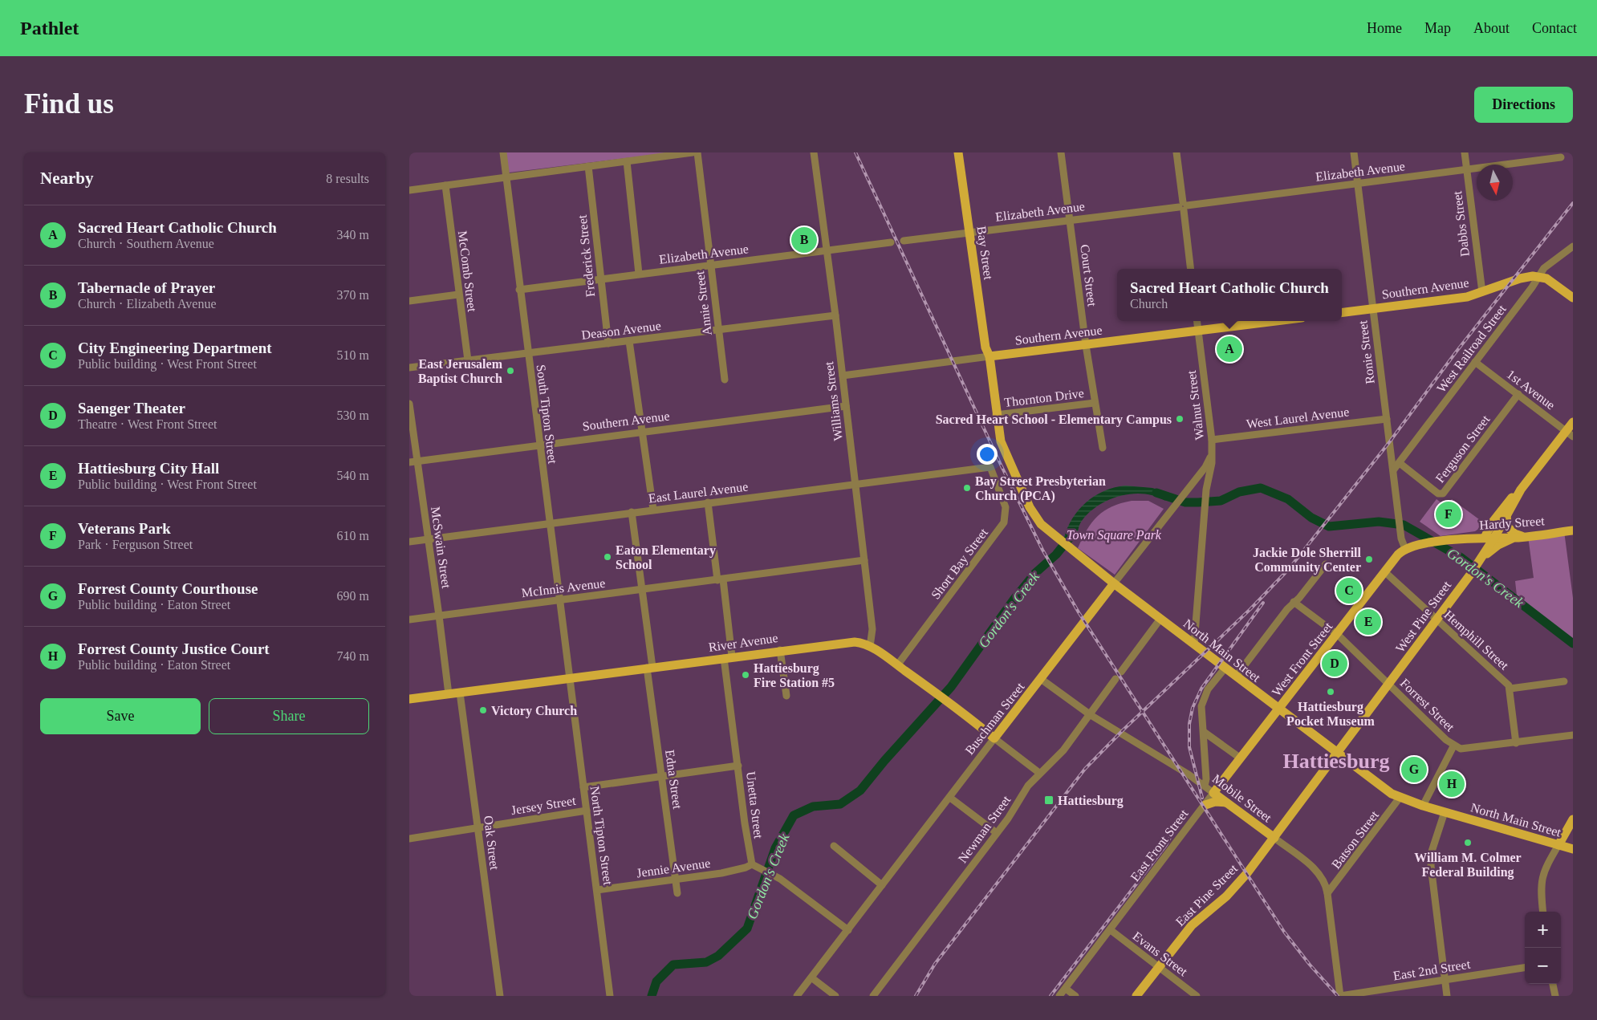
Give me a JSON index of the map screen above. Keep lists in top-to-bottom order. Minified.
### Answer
{"streets":{"main road":["Bay Street","Southern Avenue","Hardy Street","West Pine Street","River Avenue","North Main Street","West Front Street","Buschman Street","Mobile Street","East Front Street","East Pine Street"],"street":["Elizabeth Avenue","Dabbs Street","Frederick Street","McComb Street","Court Street","Annie Street","Deason Avenue","West Railroad Street","Ronie Street","1st Avenue","Thornton Drive","Williams Street","Walnut Street","South Tipton Street","West Laurel Avenue","Ferguson Street","East Laurel Avenue","McSwain Street","Short Bay Street","McInnis Avenue","Hemphill Street","Forrest Street","Edna Street","Jersey Street","Unetta Street","Newman Street","North Tipton Street","Batson Street","Oak Street","Jennie Avenue","Evans Street","East 2nd Street"]},"crossings":[["Elizabeth Avenue","Dabbs Street"],["Elizabeth Avenue","Bay Street"],["Elizabeth Avenue","Frederick Street"],["Elizabeth Avenue","Court Street"],["Elizabeth Avenue","Annie Street"],["Elizabeth Avenue","Ronie Street"],["Elizabeth Avenue","Williams Street"],["Elizabeth Avenue","South Tipton Street"],["Dabbs Street","Southern Avenue"],["Bay Street","Southern Avenue"],["Bay Street","Thornton Drive"],["Bay Street","North Main Street"],["Frederick Street","Deason Avenue"],["McComb Street","Deason Avenue"],["Court Street","Southern Avenue"],["Court Street","Thornton Drive"],["Southern Avenue","West Railroad Street"],["Southern Avenue","Ronie Street"],["Southern Avenue","Williams Street"],["Southern Avenue","Walnut Street"],["Southern Avenue","South Tipton Street"],["Southern Avenue","McSwain Street"],["Annie Street","Deason Avenue"],["Deason Avenue","Williams Street"],["Deason Avenue","South Tipton Street"],["West Railroad Street","Ronie Street"],["West Railroad Street","1st Avenue"],["West Railroad Street","Ferguson Street"],["Ronie Street","West Laurel Avenue"],["Ronie Street","Hardy Street"],["Ronie Street","West Front Street"],["1st Avenue","Ferguson Street"],["1st Avenue","West Pine Street"],["Williams Street","East Laurel Avenue"],["Williams Street","McInnis Avenue"],["Williams Street","River Avenue"],["Walnut Street","West Laurel Avenue"],["Walnut Street","North Main Street"],["Walnut Street","Buschman Street"],["South Tipton Street","East Laurel Avenue"],["South Tipton Street","McInnis Avenue"],["South Tipton Street","River Avenue"],["South Tipton Street","North Tipton Street"],["East Laurel Avenue","McSwain Street"],["East Laurel Avenue","Short Bay Street"],["Hardy Street","West Pine Street"],["Hardy Street","West Front Street"],["McSwain Street","McInnis Avenue"],["McSwain Street","River Avenue"],["Short Bay Street","River Avenue"],["West Pine Street","Hemphill Street"],["West Pine Street","North Main Street"],["West Pine Street","Forrest Street"],["West Pine Street","East Pine Street"],["Hemphill Street","West Front Street"],["River Avenue","Buschman Street"],["River Avenue","Edna Street"],["River Avenue","Unetta Street"],["River Avenue","Newman Street"],["River Avenue","North Tipton Street"],["River Avenue","Oak Street"],["North Main Street","West Front Street"],["North Main Street","Buschman Street"],["North Main Street","Batson Street"],["North Main Street","East Front Street"],["North Main Street","East Pine Street"],["West Front Street","Forrest Street"],["West Front Street","East Front Street"],["Buschman Street","Mobile Street"],["Edna Street","Jennie Avenue"],["Mobile Street","Newman Street"],["Mobile Street","Batson Street"],["Mobile Street","East Front Street"],["Mobile Street","East Pine Street"],["Mobile Street","East 2nd Street"],["Jersey Street","North Tipton Street"],["Jersey Street","Oak Street"],["Unetta Street","Jennie Avenue"],["North Tipton Street","Jennie Avenue"],["East Front Street","Evans Street"],["East Pine Street","Evans Street"]],"districts":["Hattiesburg"],"water":["Gordon's Creek"],"parks":["Town Square Park"],"places":{"other":["East Jerusalem Baptist Church","Sacred Heart School - Elementary Campus","Bay Street Presbyterian Church (PCA)","Eaton Elementary School","Jackie Dole Sherrill Community Center","Hattiesburg Fire Station #5","Hattiesburg Pocket Museum","Victory Church","William M. Colmer Federal Building"],"transit":["Hattiesburg"]},"north":"bottom","page":{"header":"Pathlet","nav":["Home","Map","About","Contact"],"buttons":["Directions",["Save","Share"]],"title":"Find us","heading":["Nearby","8 results"],"list":[{"mark":"A","name":"Sacred Heart Catholic Church","note":"Church · Southern Avenue","value":"340 m"},{"mark":"B","name":"Tabernacle of Prayer","note":"Church · Elizabeth Avenue","value":"370 m"},{"mark":"C","name":"City Engineering Department","note":"Public building · West Front Street","value":"510 m"},{"mark":"D","name":"Saenger Theater","note":"Theatre · West Front Street","value":"530 m"},{"mark":"E","name":"Hattiesburg City Hall","note":"Public building · West Front Street","value":"540 m"},{"mark":"F","name":"Veterans Park","note":"Park · Ferguson Street","value":"610 m"},{"mark":"G","name":"Forrest County Courthouse","note":"Public building · Eaton Street","value":"690 m"},{"mark":"H","name":"Forrest County Justice Court","note":"Public building · Eaton Street","value":"740 m"}],"pins":["B","A","F","C","E","D","G","H"],"popup":["Sacred Heart Catholic Church","Church"],"map_buttons":["+","−"]}}
